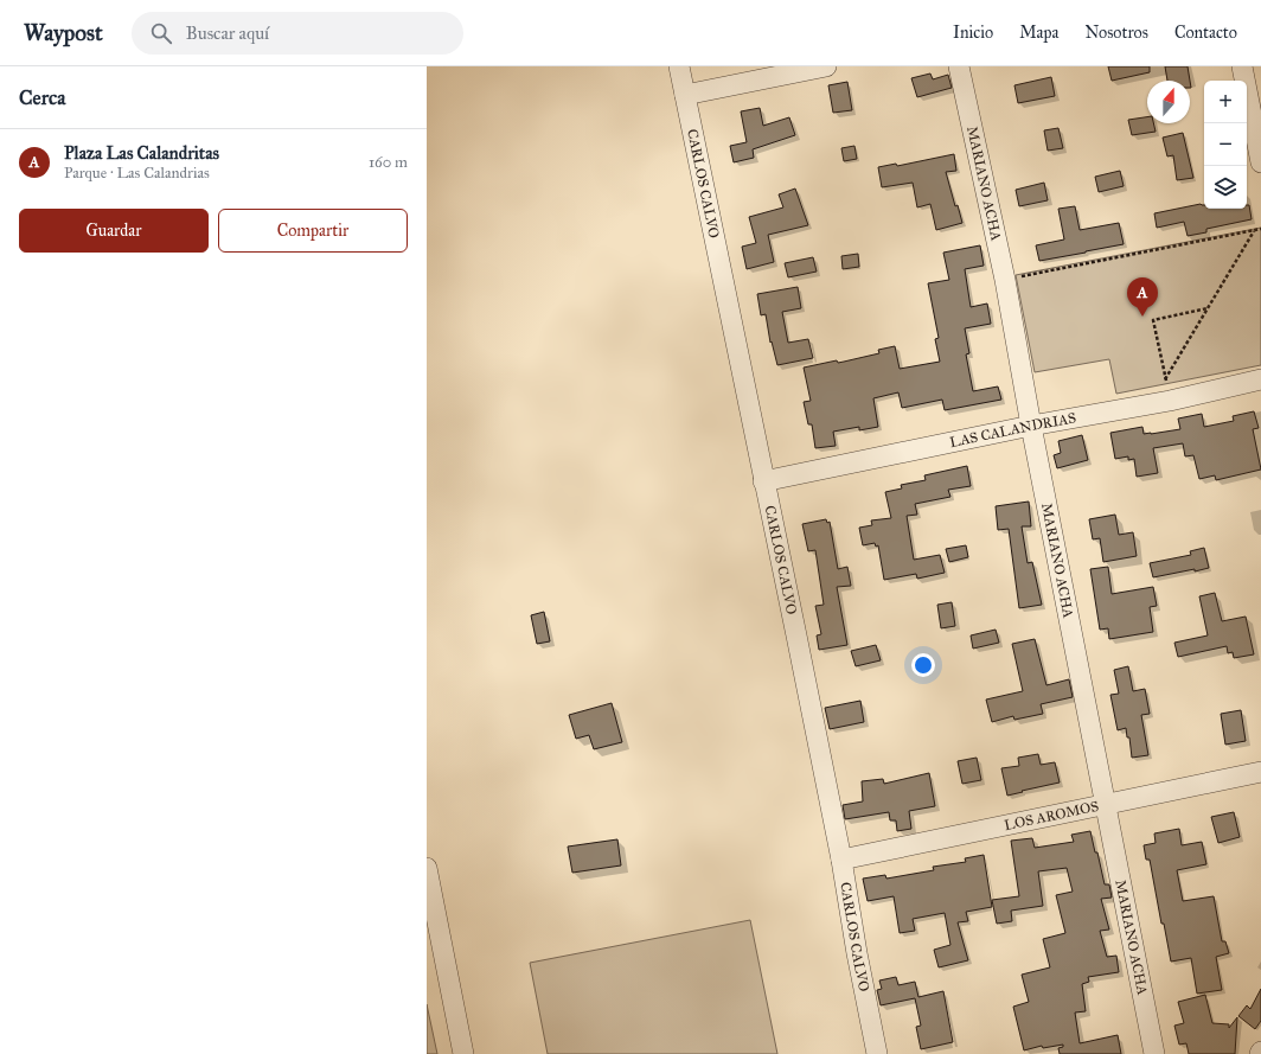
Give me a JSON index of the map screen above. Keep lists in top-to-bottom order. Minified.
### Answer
{"streets":{"street":["MARIANO ACHA","CARLOS CALVO","LAS CALANDRIAS","LOS AROMOS"]},"crossings":[["MARIANO ACHA","LAS CALANDRIAS"],["MARIANO ACHA","LOS AROMOS"],["CARLOS CALVO","LAS CALANDRIAS"],["CARLOS CALVO","LOS AROMOS"]],"north":"top","page":{"header":"Waypost","search":"Buscar aquí","nav":["Inicio","Mapa","Nosotros","Contacto"],"heading":"Cerca","map_buttons":["+","−"],"list":[{"mark":"A","name":"Plaza Las Calandritas","note":"Parque · Las Calandrias","value":"160 m"}],"buttons":["Guardar","Compartir"],"pins":"A"}}
